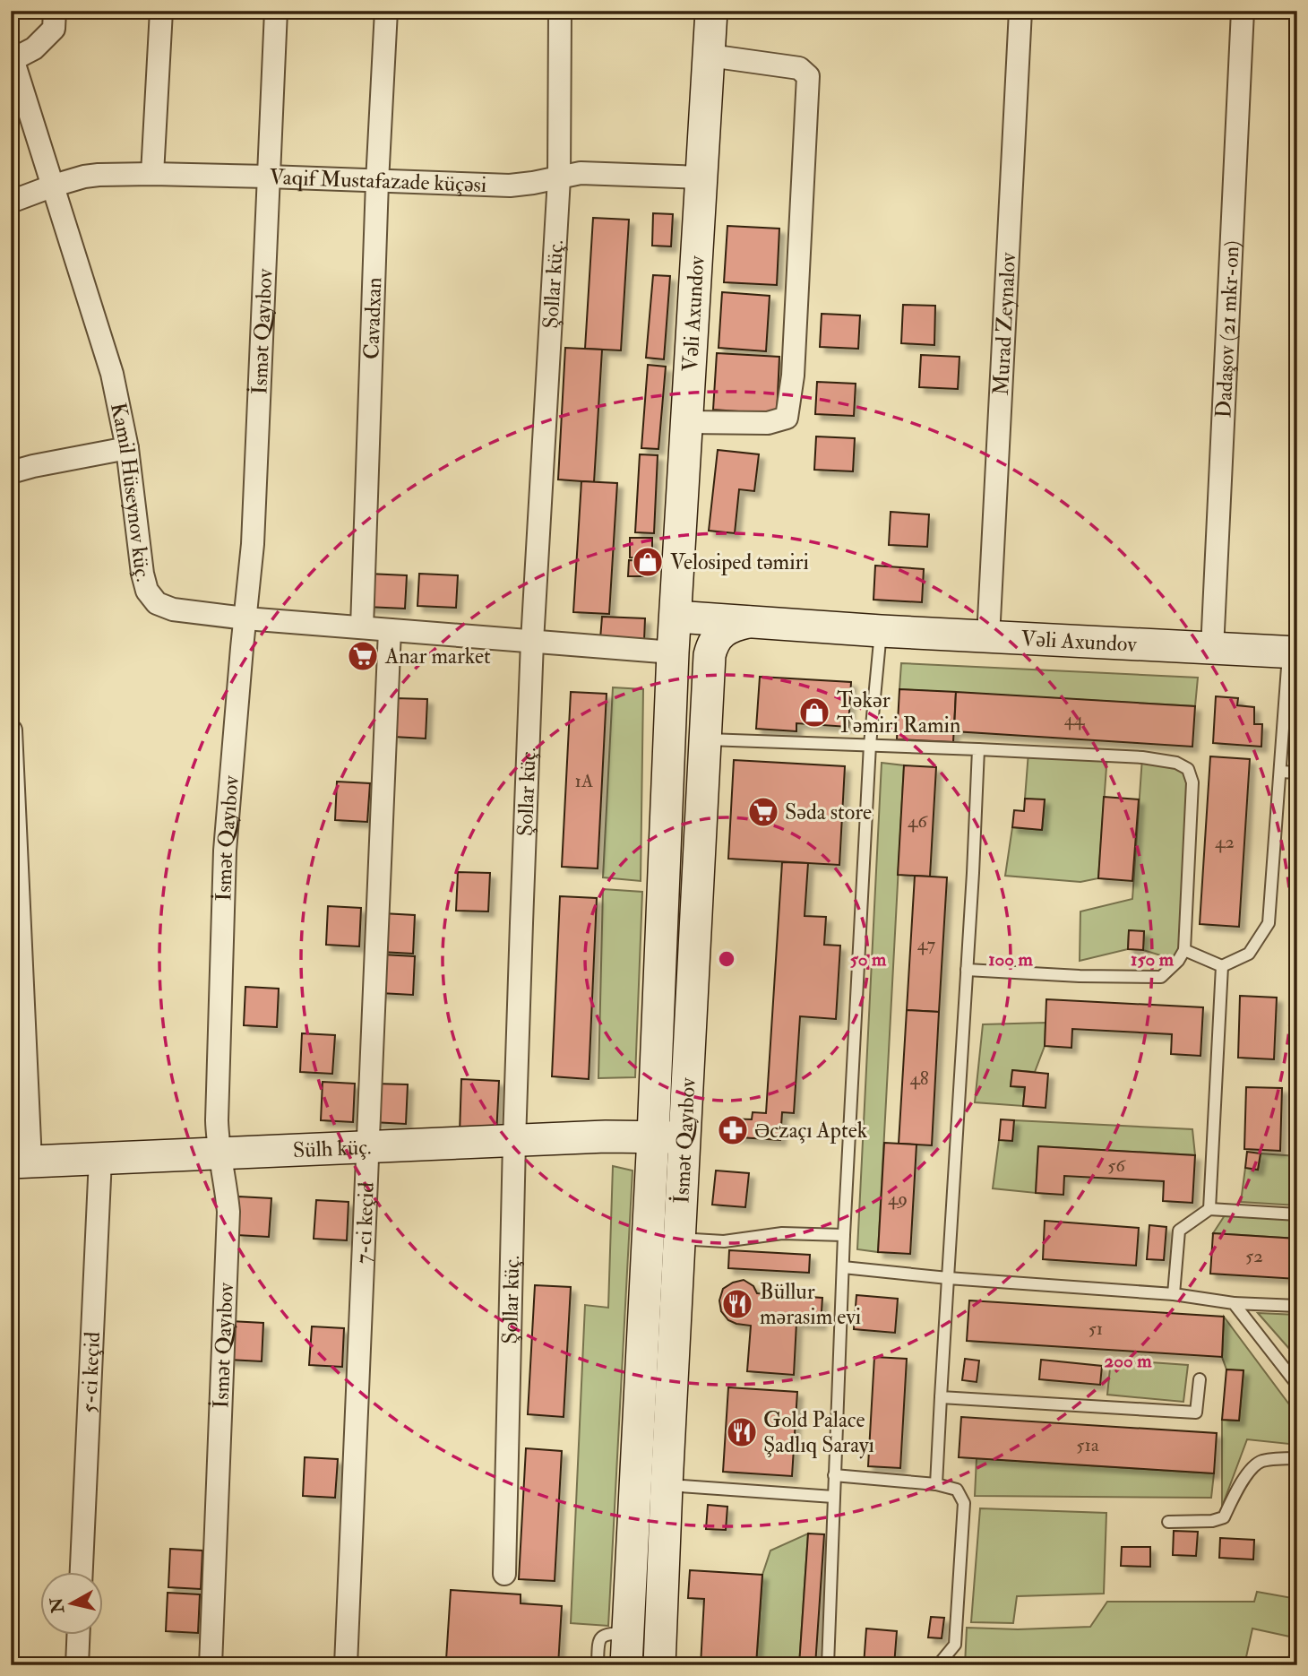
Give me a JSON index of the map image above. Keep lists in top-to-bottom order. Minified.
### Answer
{"streets":{"street":["Vaqif Mustafazade küçəsi","Şollar küç.","Vəli Axundov","Cavadxan","Murad Zeynalov","Dadaşov (21 mkr-on)","İsmət Qayıbov","Kamil Hüseynov küç.","Sülh küç.","7-ci keçid","5-ci keçid"]},"crossings":[["Vaqif Mustafazade küçəsi","Şollar küç."],["Vaqif Mustafazade küçəsi","Vəli Axundov"],["Vaqif Mustafazade küçəsi","Cavadxan"],["Vaqif Mustafazade küçəsi","İsmət Qayıbov"],["Vaqif Mustafazade küçəsi","Kamil Hüseynov küç."],["Şollar küç.","Kamil Hüseynov küç."],["Şollar küç.","Sülh küç."],["Vəli Axundov","Murad Zeynalov"],["Vəli Axundov","Dadaşov (21 mkr-on)"],["Vəli Axundov","İsmət Qayıbov"],["Cavadxan","Kamil Hüseynov küç."],["İsmət Qayıbov","Kamil Hüseynov küç."],["İsmət Qayıbov","Sülh küç."],["Kamil Hüseynov küç.","7-ci keçid"],["Sülh küç.","7-ci keçid"],["Sülh küç.","5-ci keçid"]],"places":{"shop":["Velosiped təmiri","Tәkәr Tәmiri Ramin"],"supermarket":["Anar market","Səda store"],"pharmacy":["Əczaçı Aptek"],"restaurant":["Büllur mərasim evi","Gold Palace Şadlıq Sarayı"]},"house_numbers":["44","1A","46","42","47","48","56","49","52","51","51a"],"north":"left","rings":["50 m","100 m","150 m","200 m"]}
